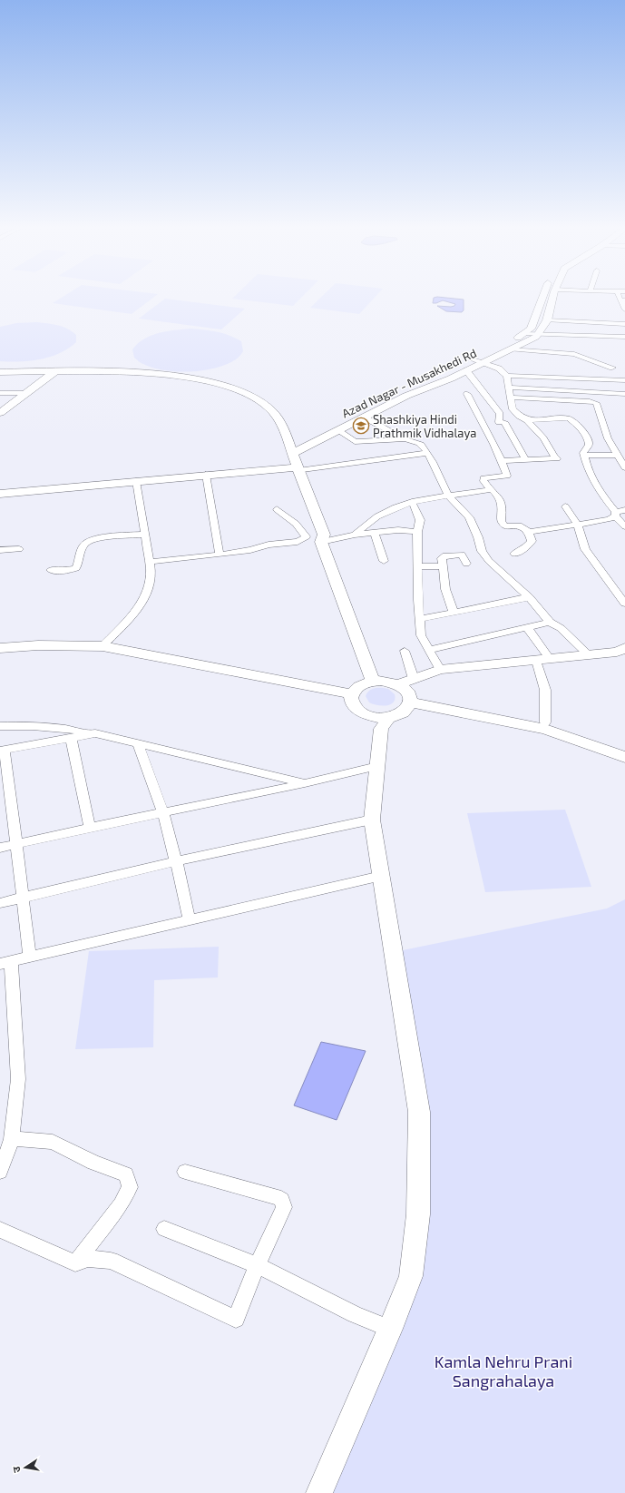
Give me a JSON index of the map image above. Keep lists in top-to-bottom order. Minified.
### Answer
{"streets":{"main road":["Azad Nagar - Musakhedi Rd"]},"parks":["Kamla Nehru Prani Sangrahalaya"],"places":{"school or university":["Shashkiya Hindi Prathmik Vidhalaya"]},"north":"left"}
